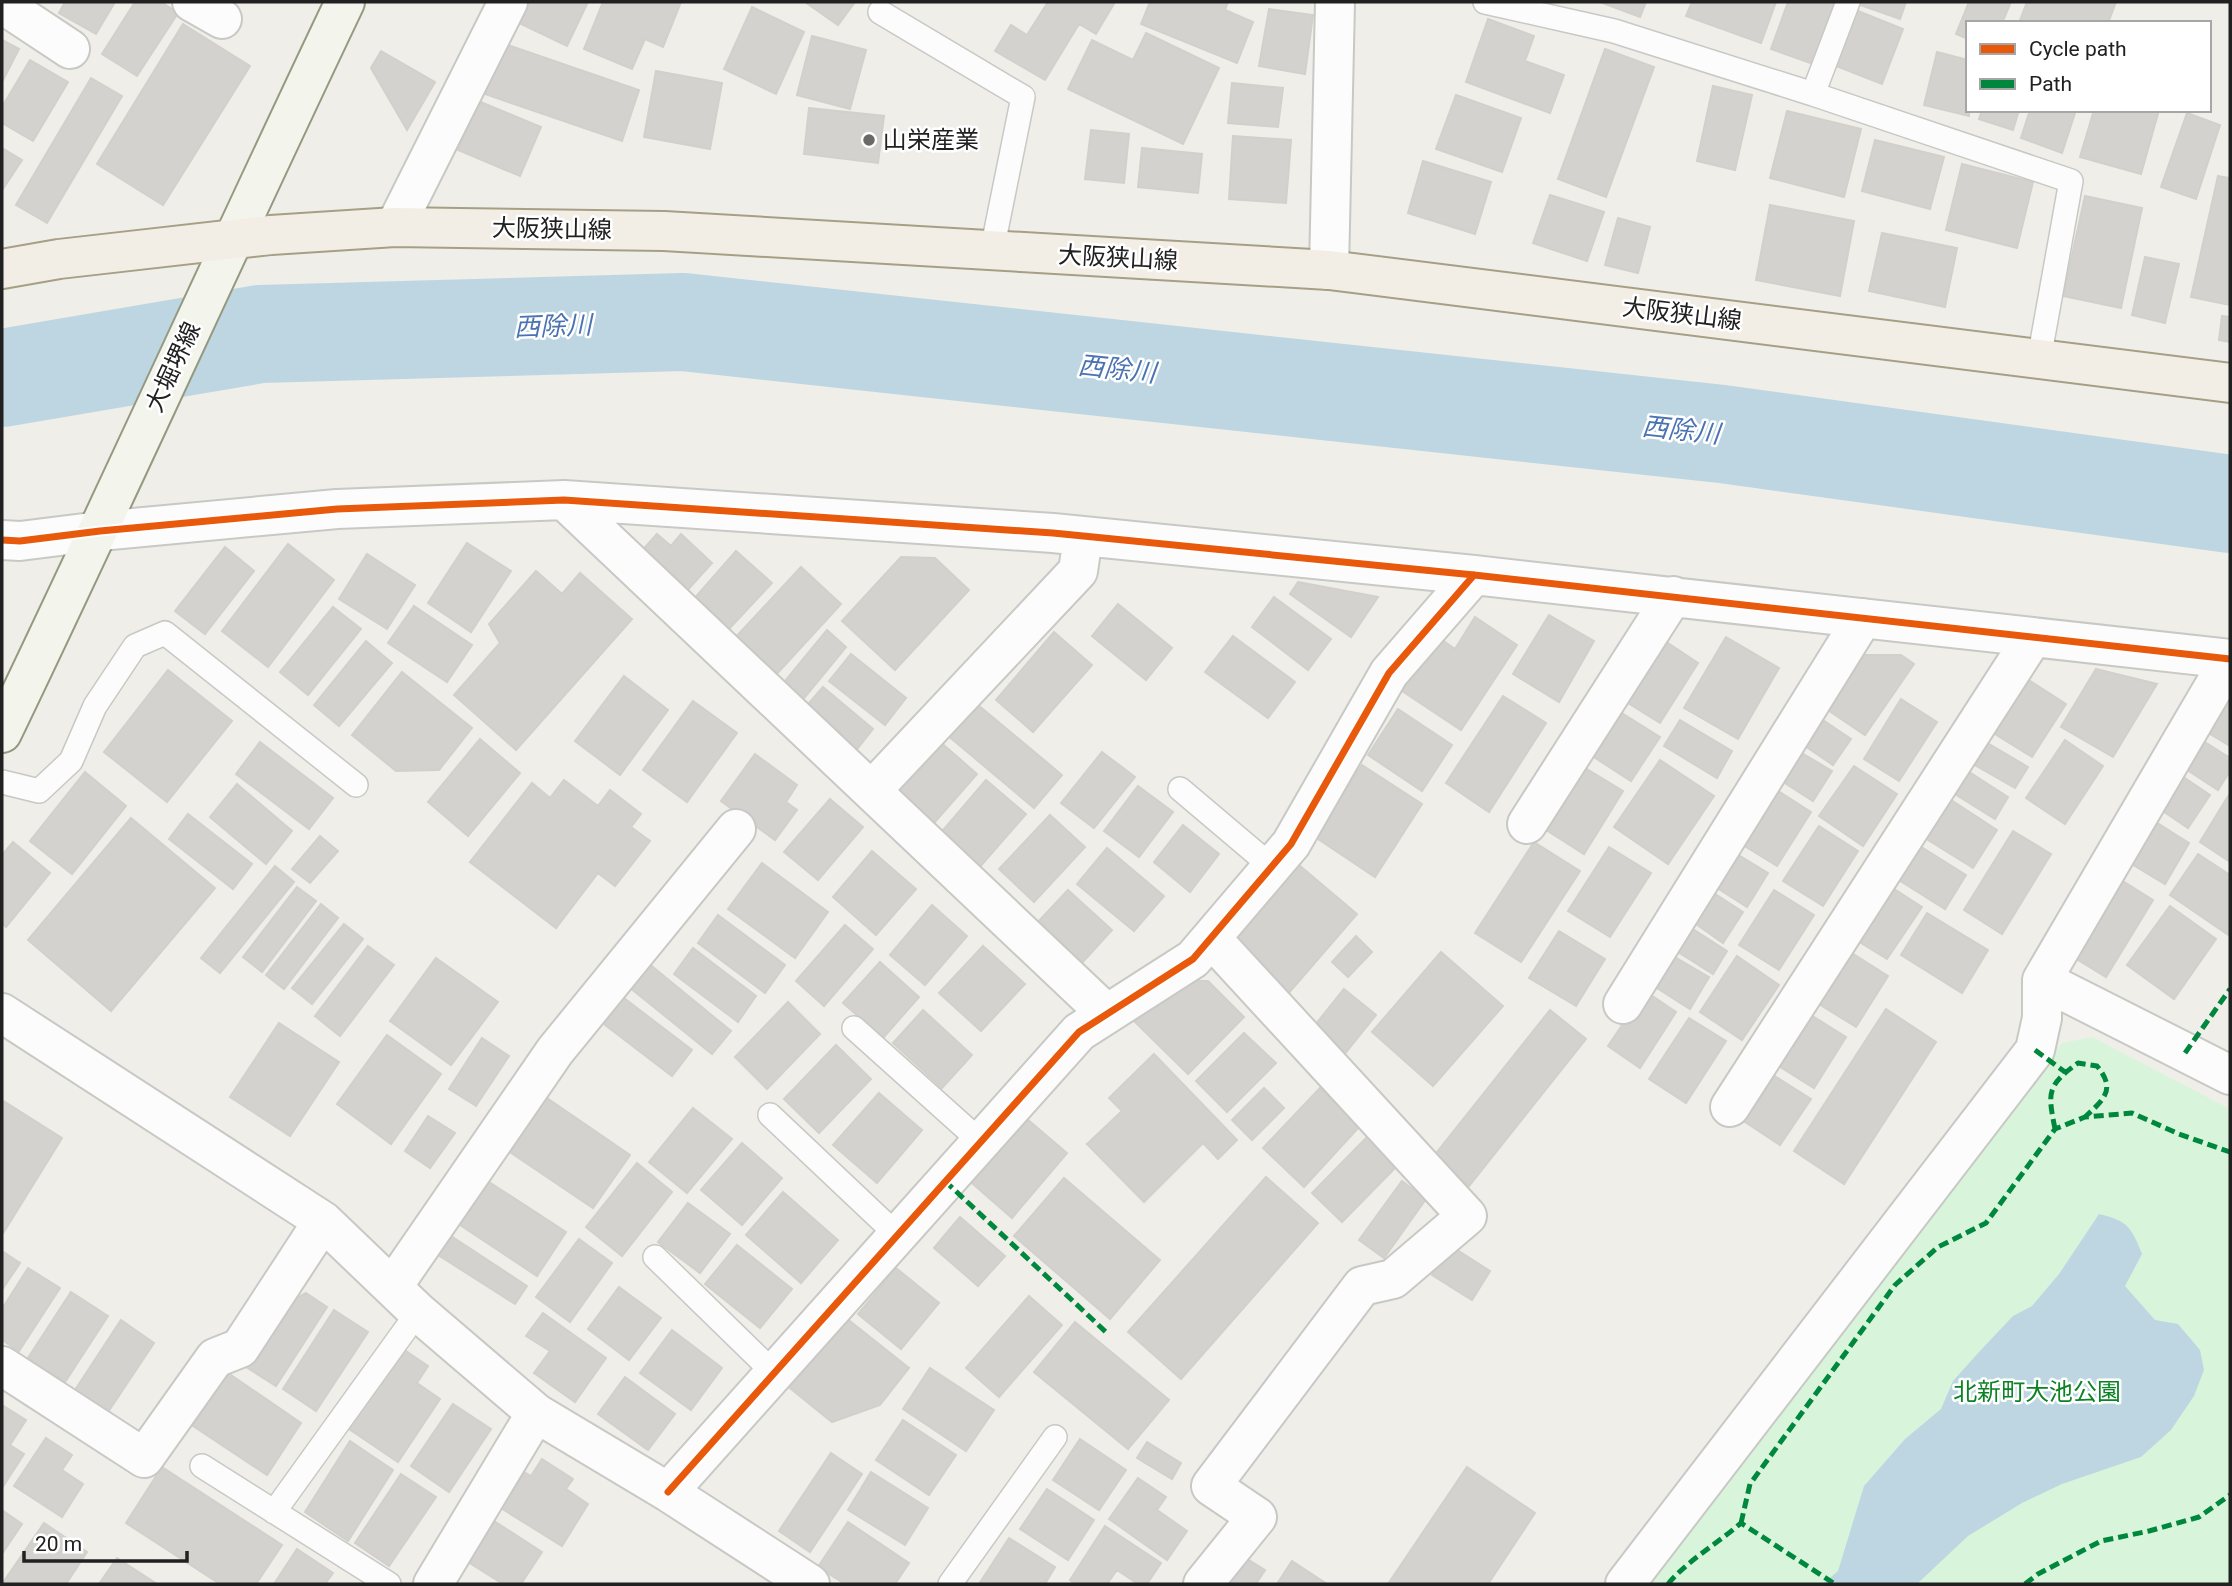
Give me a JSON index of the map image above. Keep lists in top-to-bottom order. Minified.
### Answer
{"streets":{"main road":["大阪狭山線","大堀堺線"]},"crossings":[["大阪狭山線","大堀堺線"]],"water":["西除川"],"parks":["北新町大池公園"],"places":["山栄産業"],"legend":["Cycle path","Path"],"scale_bar":"20 m"}
